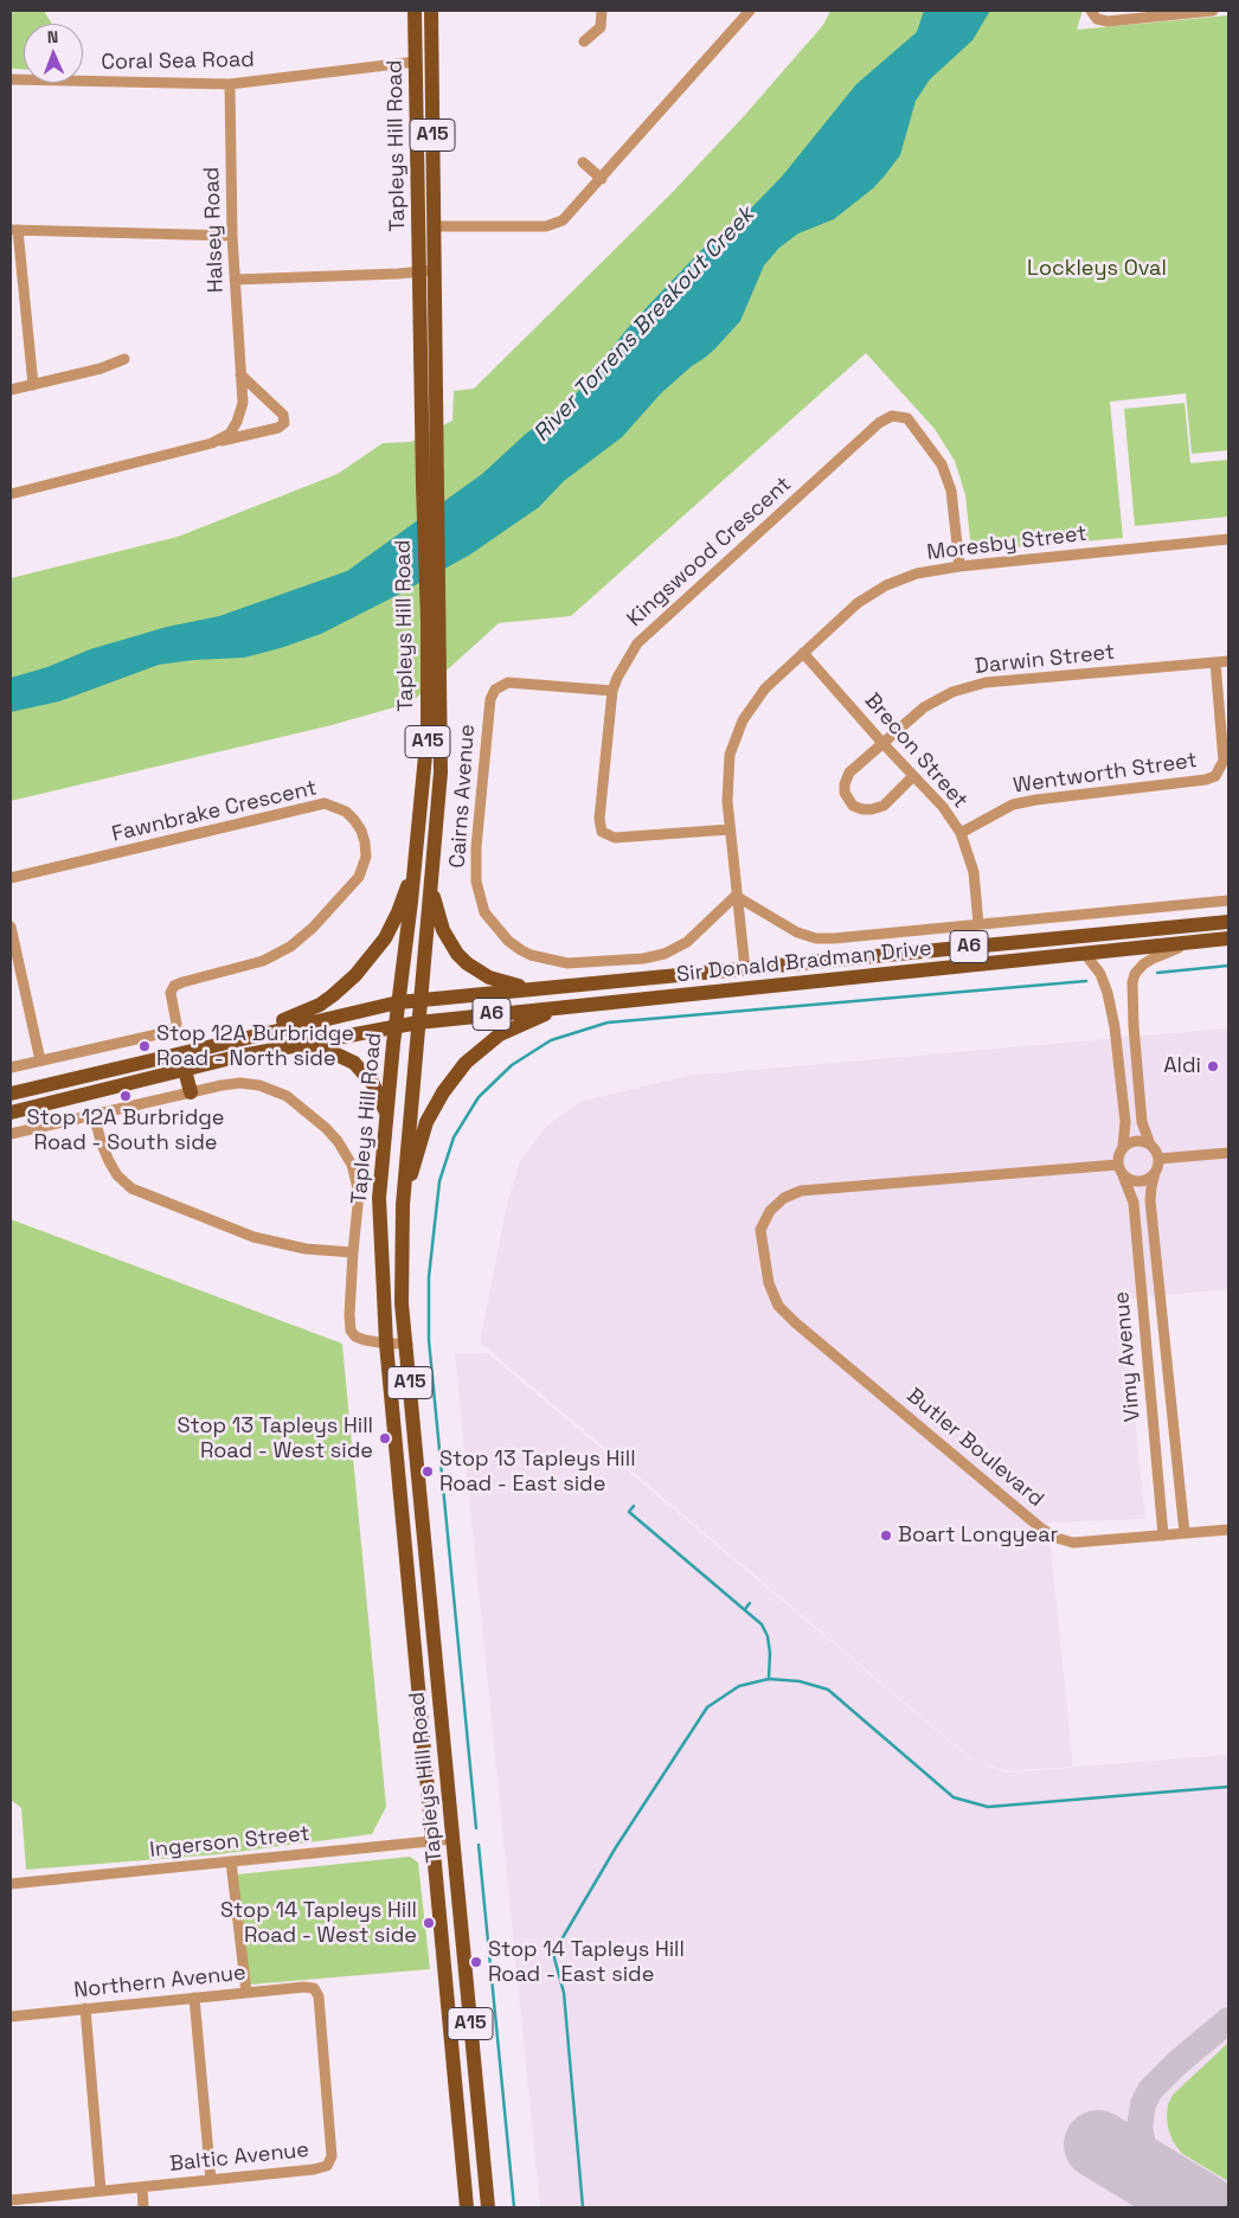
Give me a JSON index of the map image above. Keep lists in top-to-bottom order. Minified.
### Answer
{"streets":{"main road":["A15","Tapleys Hill Road","A6","Sir Donald Bradman Drive"],"street":["Coral Sea Road","Halsey Road","Moresby Street","Kingswood Crescent","Darwin Street","Brecon Street","Wentworth Street","Cairns Avenue","Fawnbrake Crescent","Vimy Avenue","Butler Boulevard","Ingerson Street","Northern Avenue","Baltic Avenue"]},"crossings":[["Coral Sea Road","Tapleys Hill Road"],["Coral Sea Road","Halsey Road"],["Tapleys Hill Road","A6"],["Tapleys Hill Road","Sir Donald Bradman Drive"],["Tapleys Hill Road","Ingerson Street"],["Moresby Street","Kingswood Crescent"],["Moresby Street","Brecon Street"],["Moresby Street","Cairns Avenue"],["Moresby Street","Sir Donald Bradman Drive"],["Kingswood Crescent","Cairns Avenue"],["Darwin Street","Brecon Street"],["Darwin Street","Wentworth Street"],["Brecon Street","Wentworth Street"],["Brecon Street","Sir Donald Bradman Drive"],["Cairns Avenue","Sir Donald Bradman Drive"],["A6","Sir Donald Bradman Drive"],["Vimy Avenue","Butler Boulevard"],["Northern Avenue","Baltic Avenue"]],"water":["River Torrens Breakout Creek"],"parks":["Lockleys Oval"],"places":["Stop 12A Burbridge Road - North side","Aldi","Stop 12A Burbridge Road - South side","Stop 13 Tapleys Hill Road - West side","Stop 13 Tapleys Hill Road - East side","Boart Longyear","Stop 14 Tapleys Hill Road - West side","Stop 14 Tapleys Hill Road - East side"],"north":"top"}
